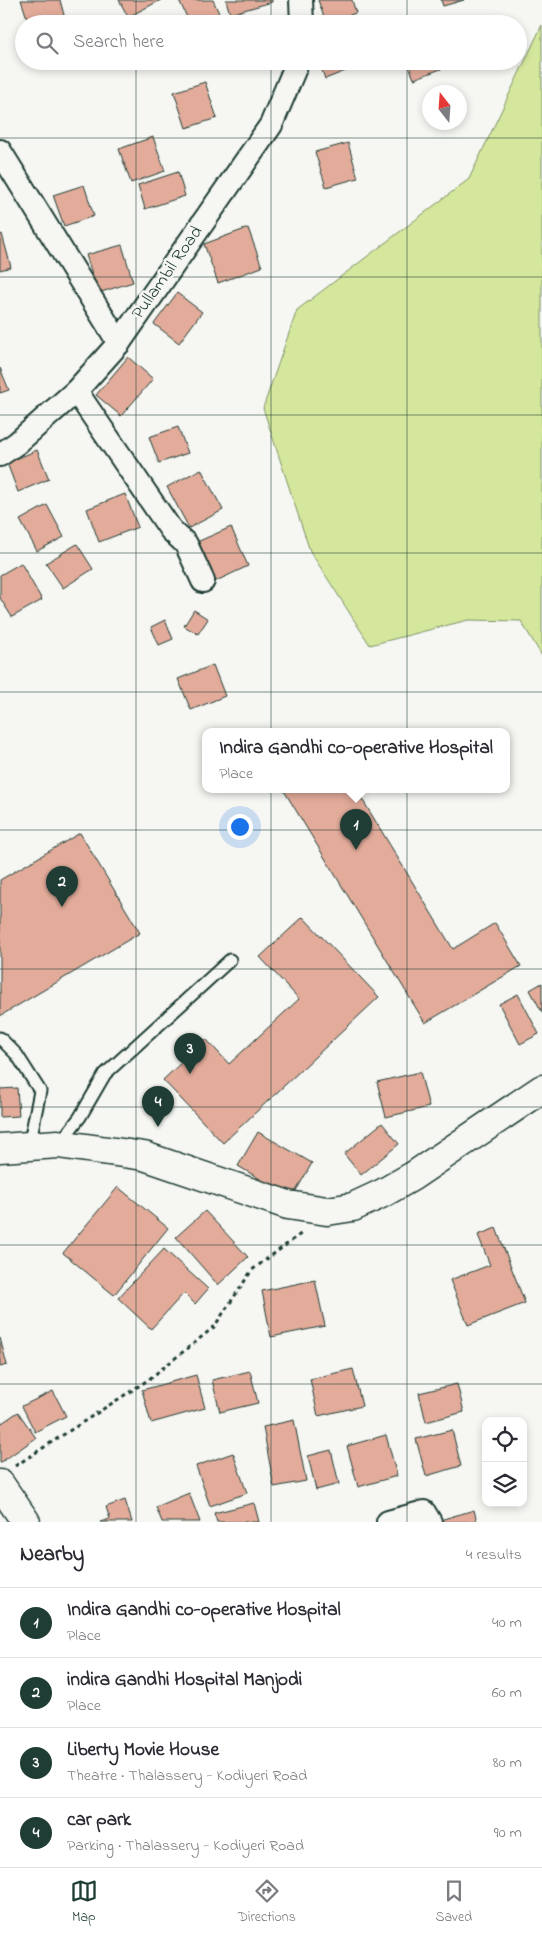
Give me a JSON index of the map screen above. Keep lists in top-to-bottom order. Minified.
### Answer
{"streets":{"street":["Pullambil Road"]},"north":"top","page":{"search":"Search here","popup":["Indira Gandhi co-operative Hospital","Place"],"pins":["1","2","3","4"],"heading":["Nearby","4 results"],"list":[{"mark":"1","name":"Indira Gandhi co-operative Hospital","note":"Place","value":"40 m"},{"mark":"2","name":"indira Gandhi Hospital Manjodi","note":"Place","value":"60 m"},{"mark":"3","name":"Liberty Movie House","note":"Theatre · Thalassery - Kodiyeri Road","value":"80 m"},{"mark":"4","name":"car park","note":"Parking · Thalassery - Kodiyeri Road","value":"90 m"}],"nav":["Map","Directions","Saved"]}}
